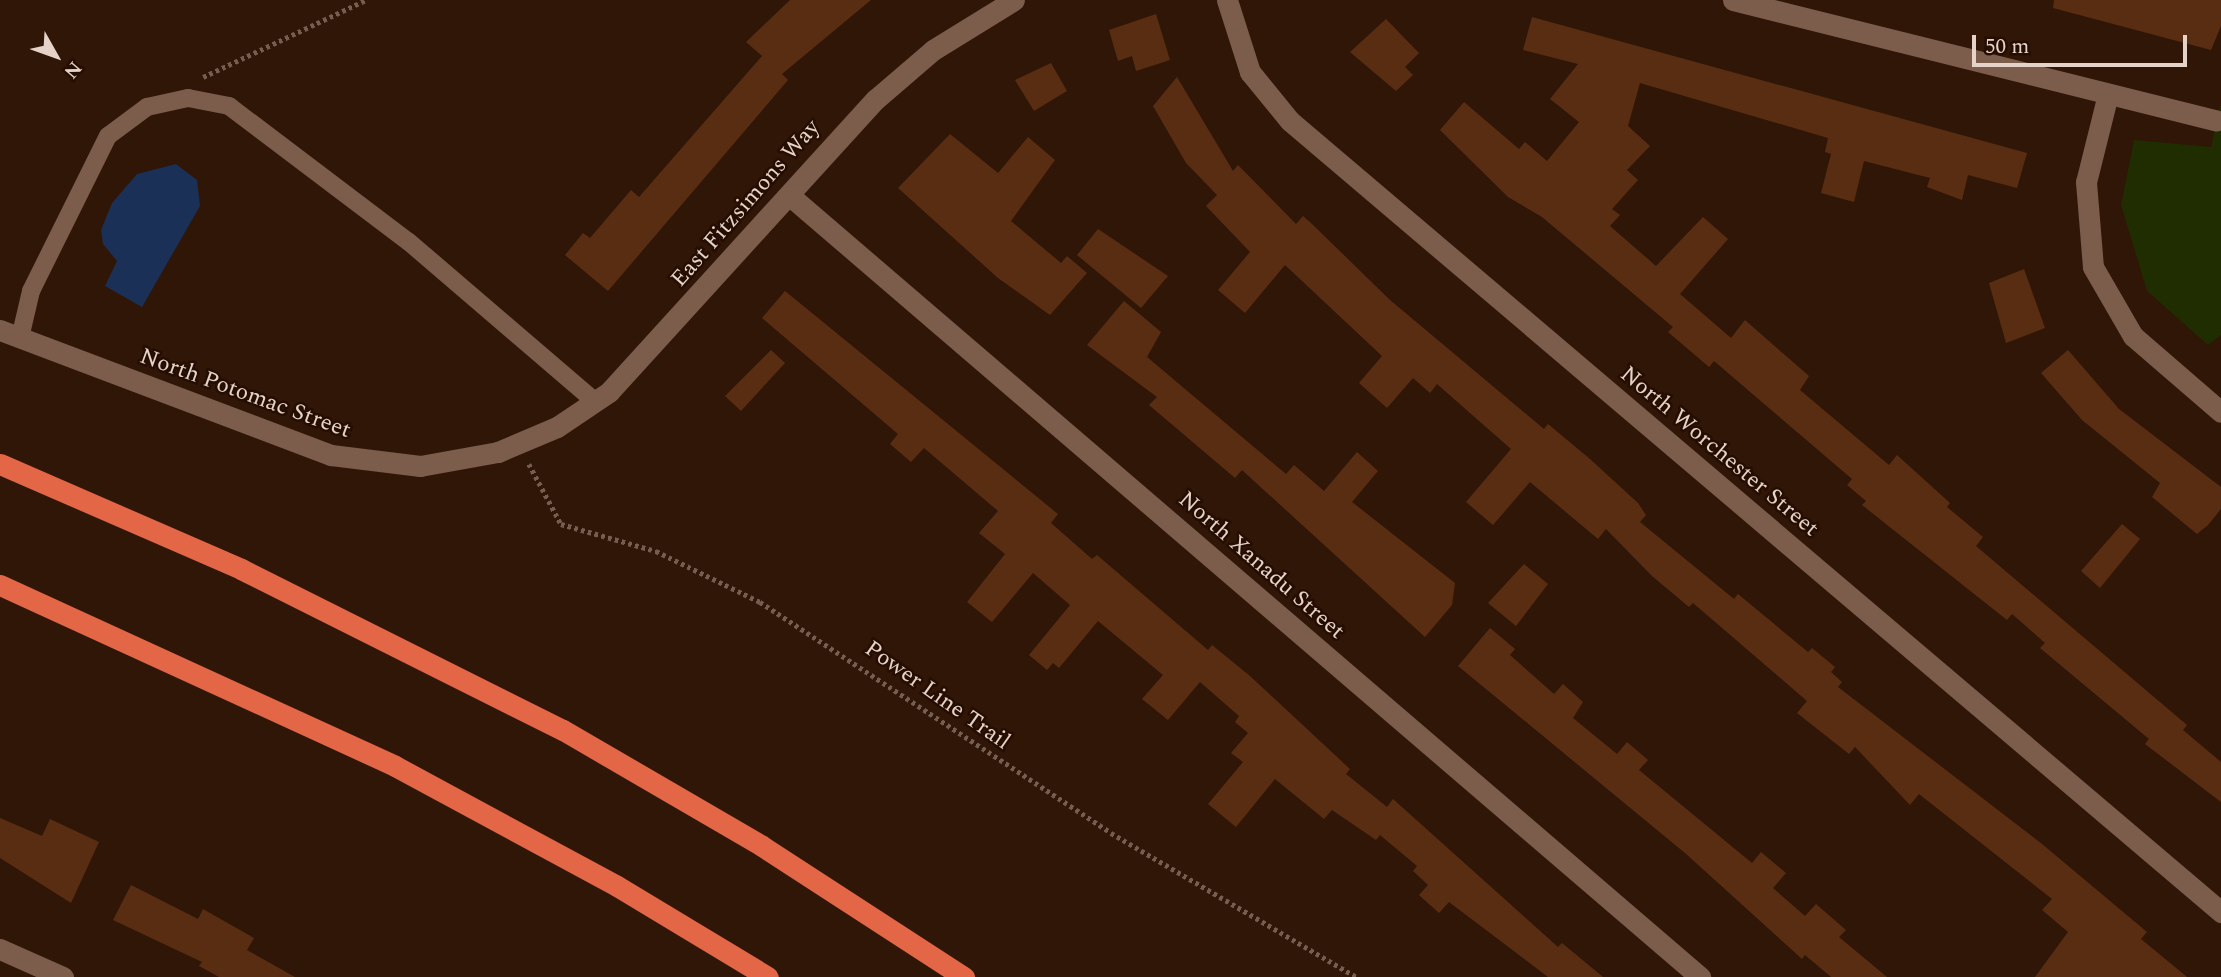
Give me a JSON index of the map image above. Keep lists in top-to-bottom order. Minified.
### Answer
{"streets":{"street":["East Fitzsimons Way","North Potomac Street","North Worchester Street","North Xanadu Street"],"path":["Power Line Trail"]},"crossings":[["East Fitzsimons Way","North Potomac Street"],["East Fitzsimons Way","North Xanadu Street"],["East Fitzsimons Way","Power Line Trail"],["North Potomac Street","Power Line Trail"]],"scale_bar":"50 m","north":"bottom right"}
